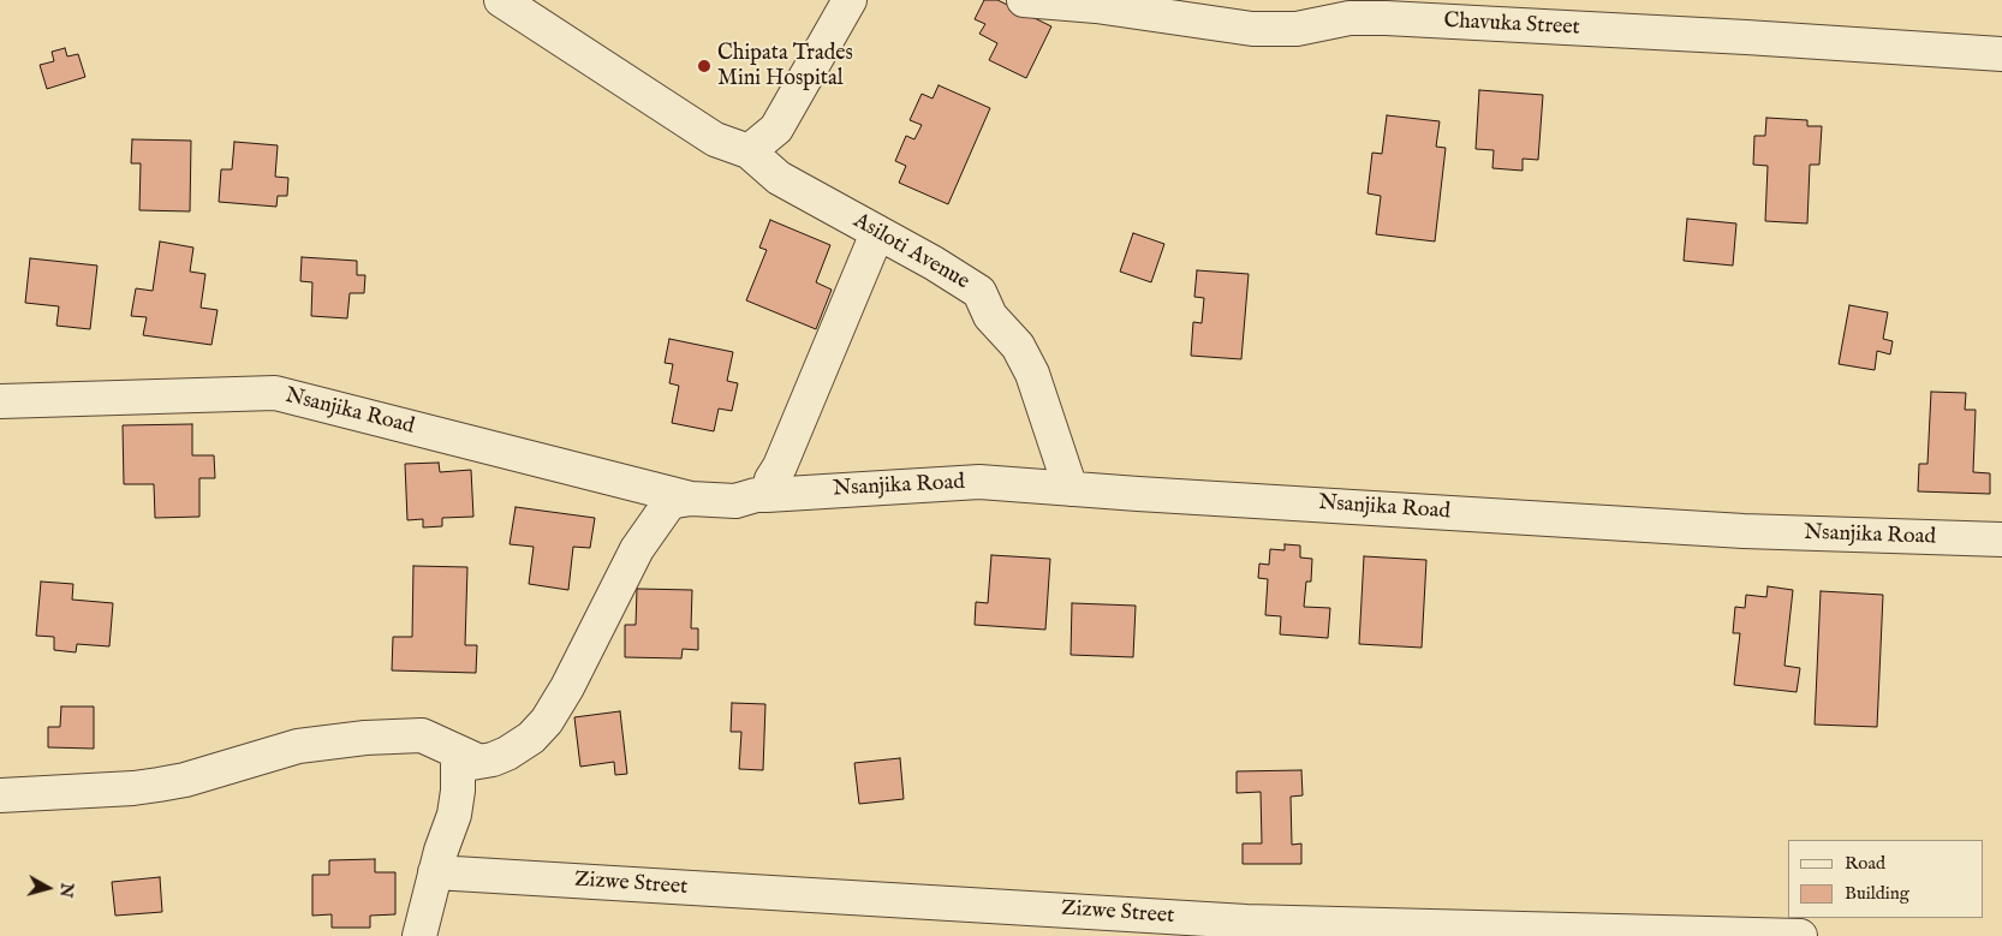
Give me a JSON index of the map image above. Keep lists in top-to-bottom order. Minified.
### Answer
{"streets":{"street":["Chavuka Street","Asiloti Avenue","Nsanjika Road","Zizwe Street"]},"crossings":[["Asiloti Avenue","Nsanjika Road"]],"places":["Chipata Trades Mini Hospital"],"legend":["Road","Building"],"north":"right"}
